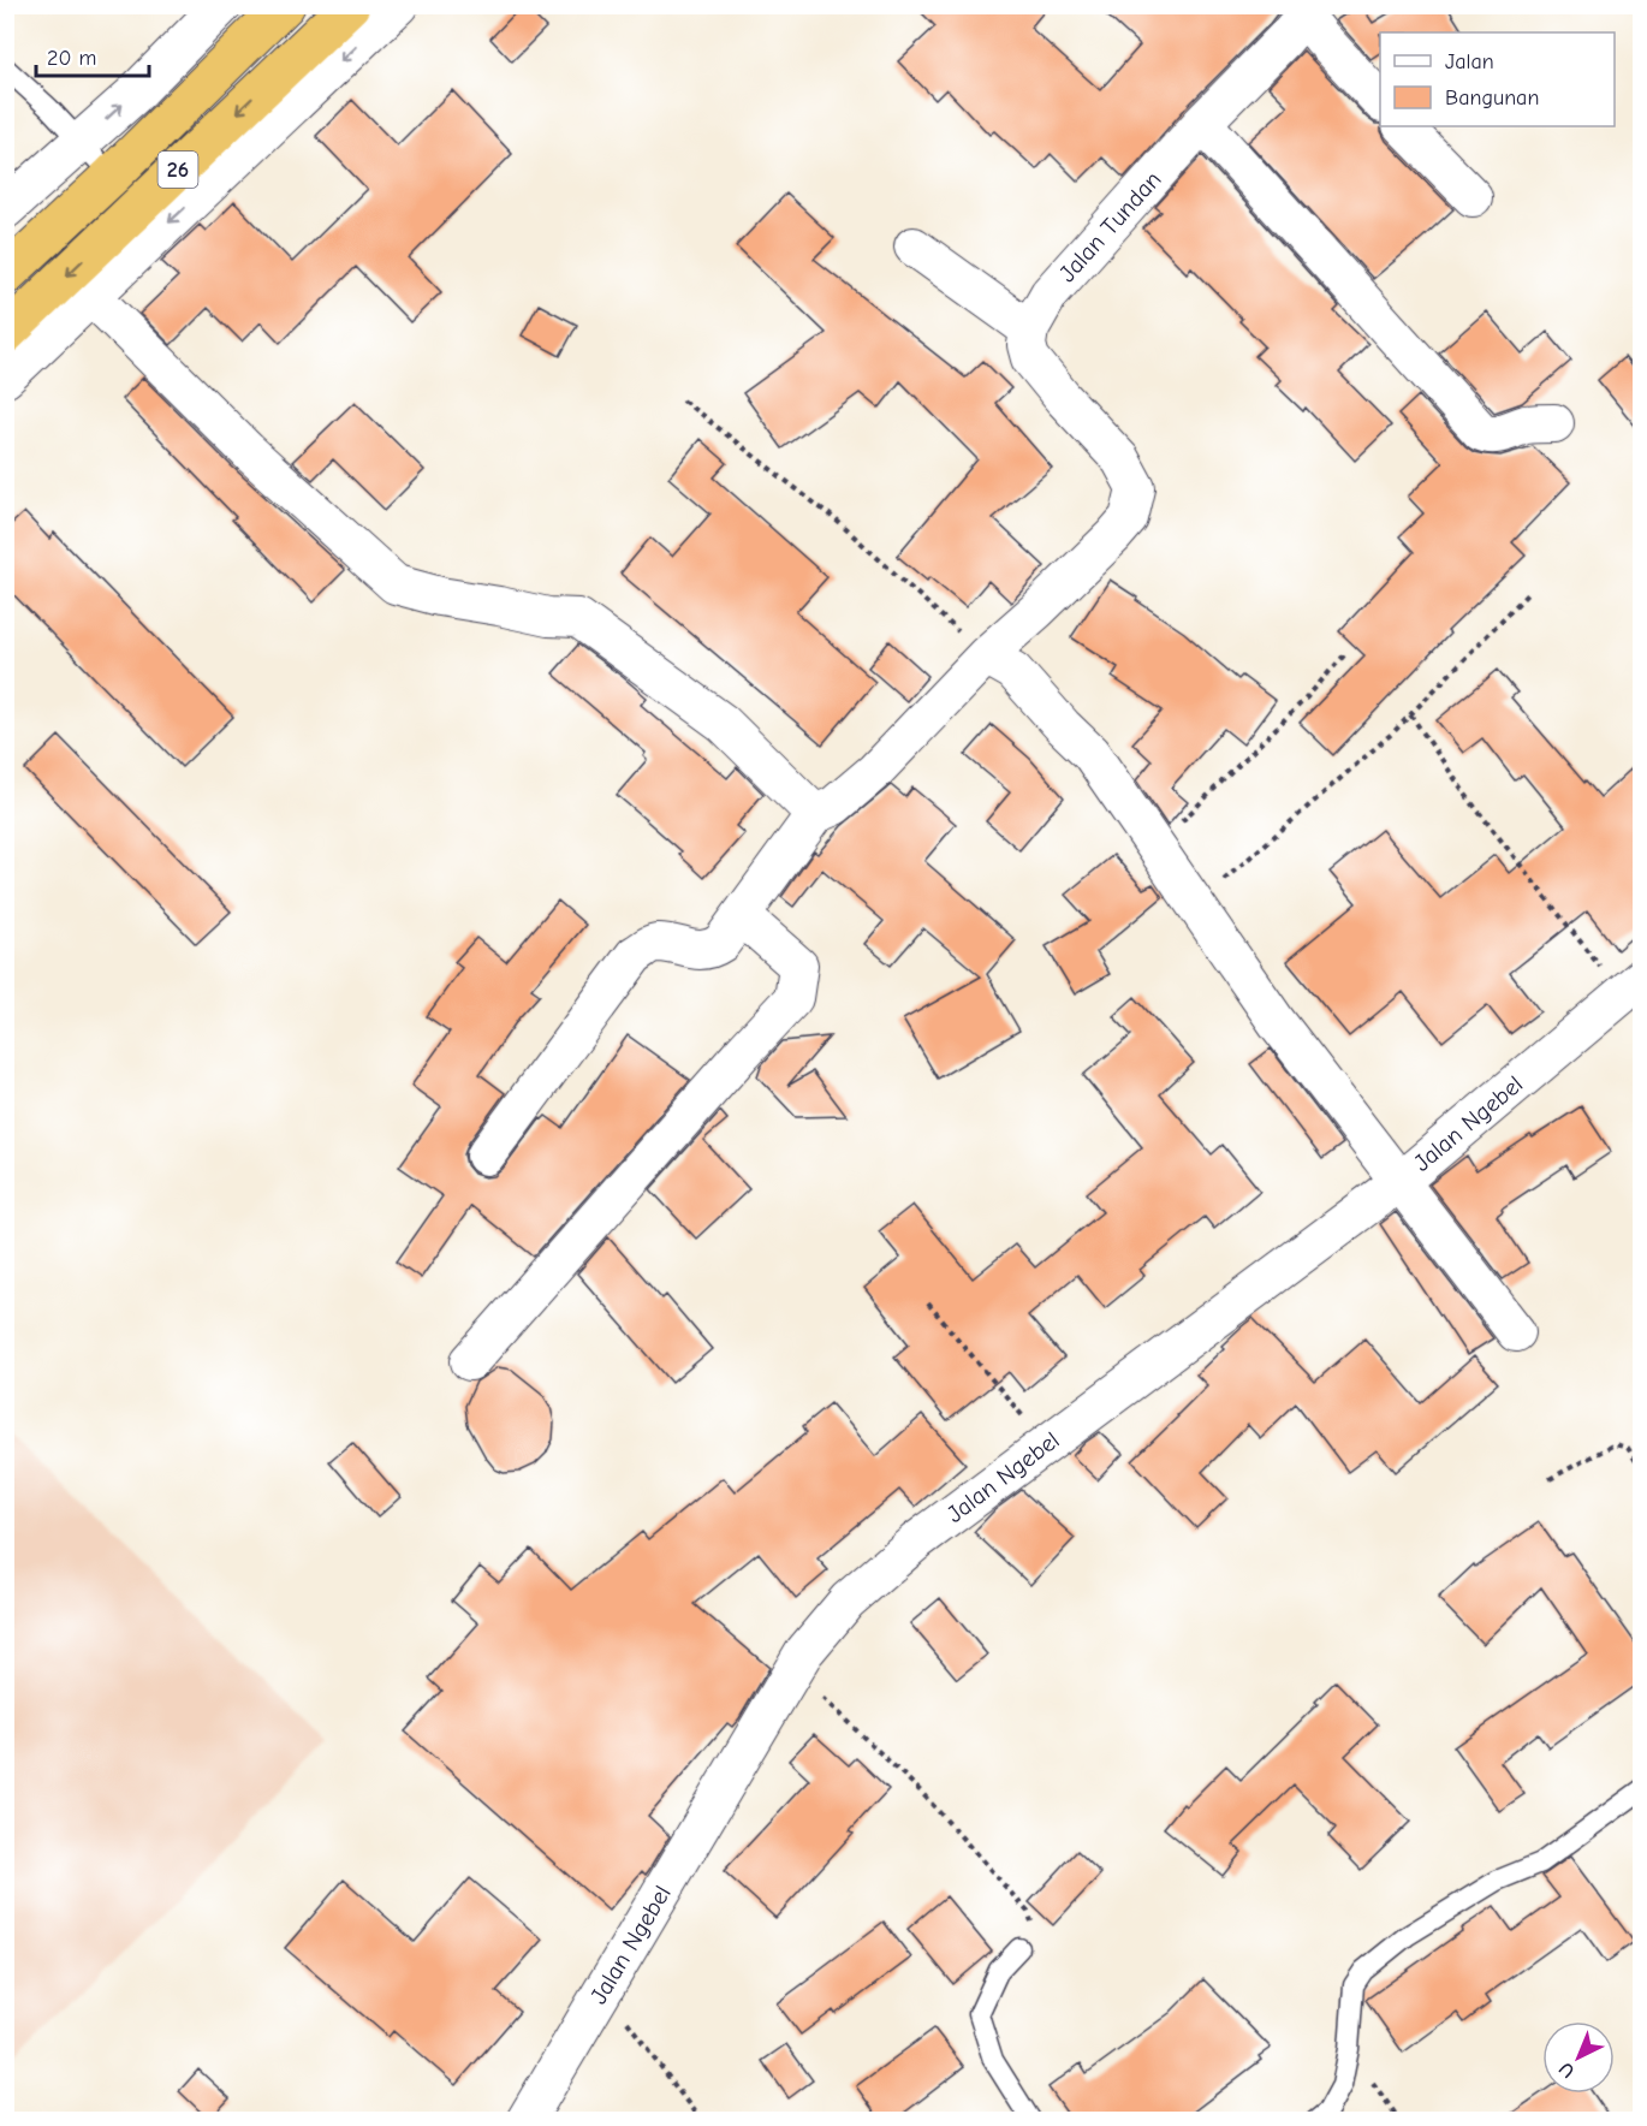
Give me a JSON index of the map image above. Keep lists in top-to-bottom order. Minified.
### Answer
{"streets":{"highway":["26"],"street":["Jalan Tundan","Jalan Ngebel"]},"legend":["Jalan","Bangunan"],"scale_bar":"20 m","north":"bottom left"}
